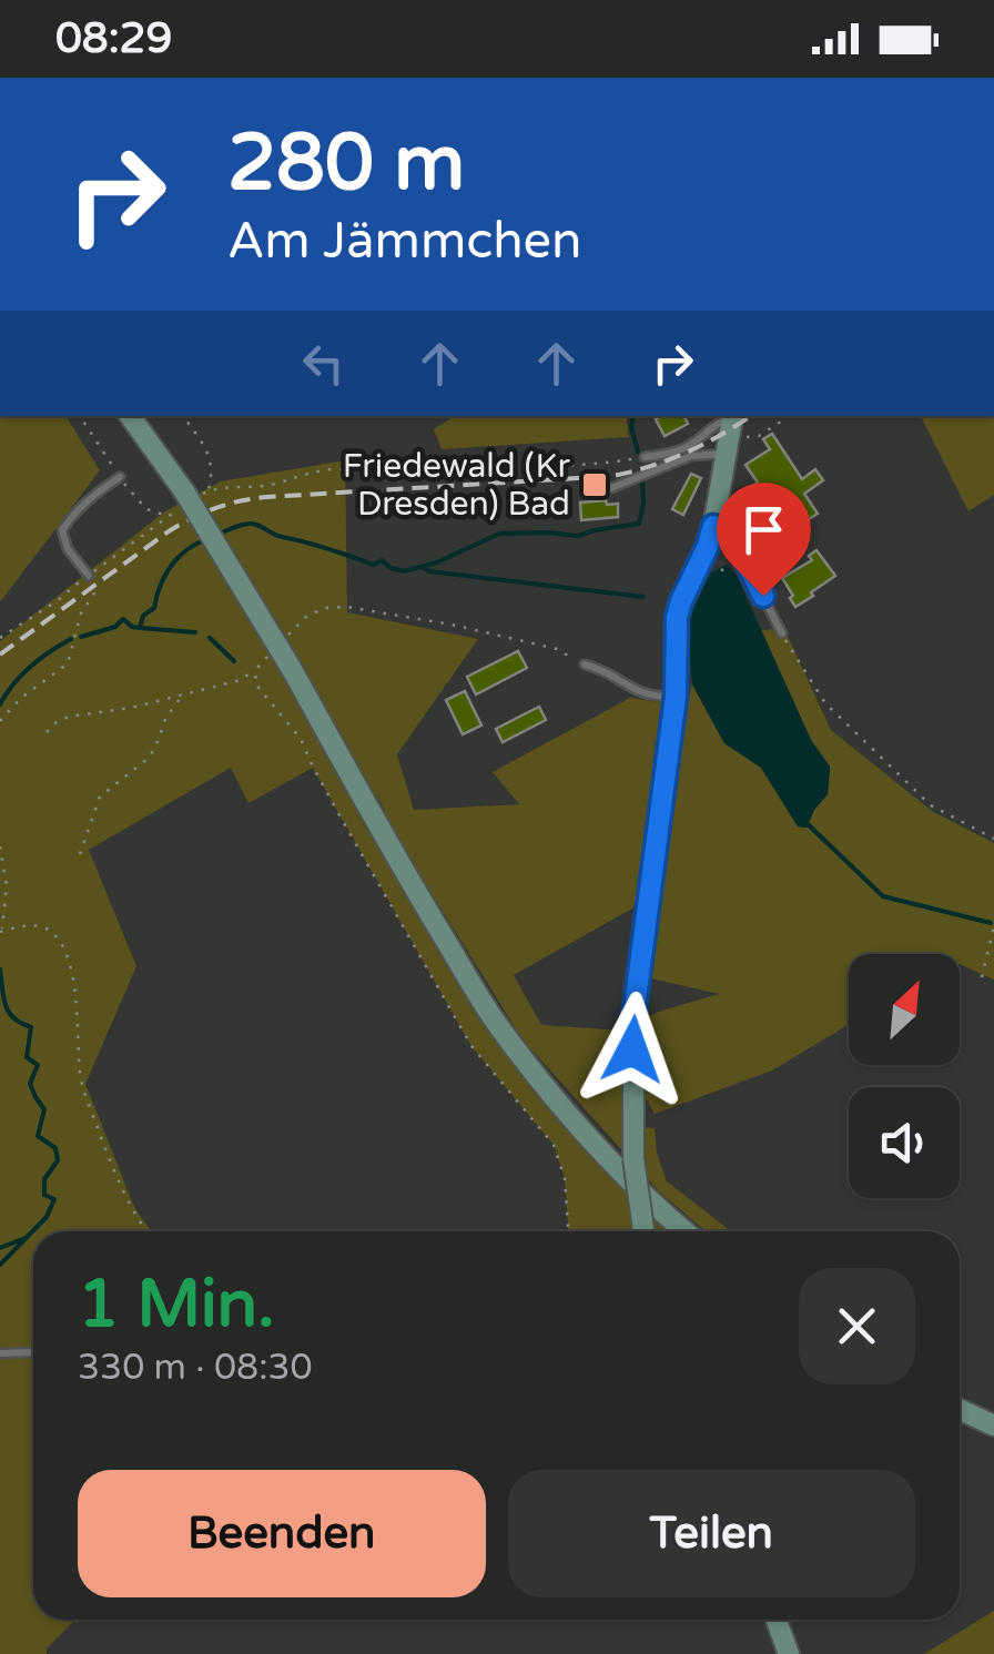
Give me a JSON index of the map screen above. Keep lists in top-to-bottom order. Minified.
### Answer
{"places":{"transit":["Friedewald (Kr Dresden) Bad"]},"north":"top right","page":{"status":"08:29","turn":["280 m","Am Jämmchen"],"heading":["1 Min.","330 m · 08:30"],"buttons":["Beenden","Teilen"]}}
